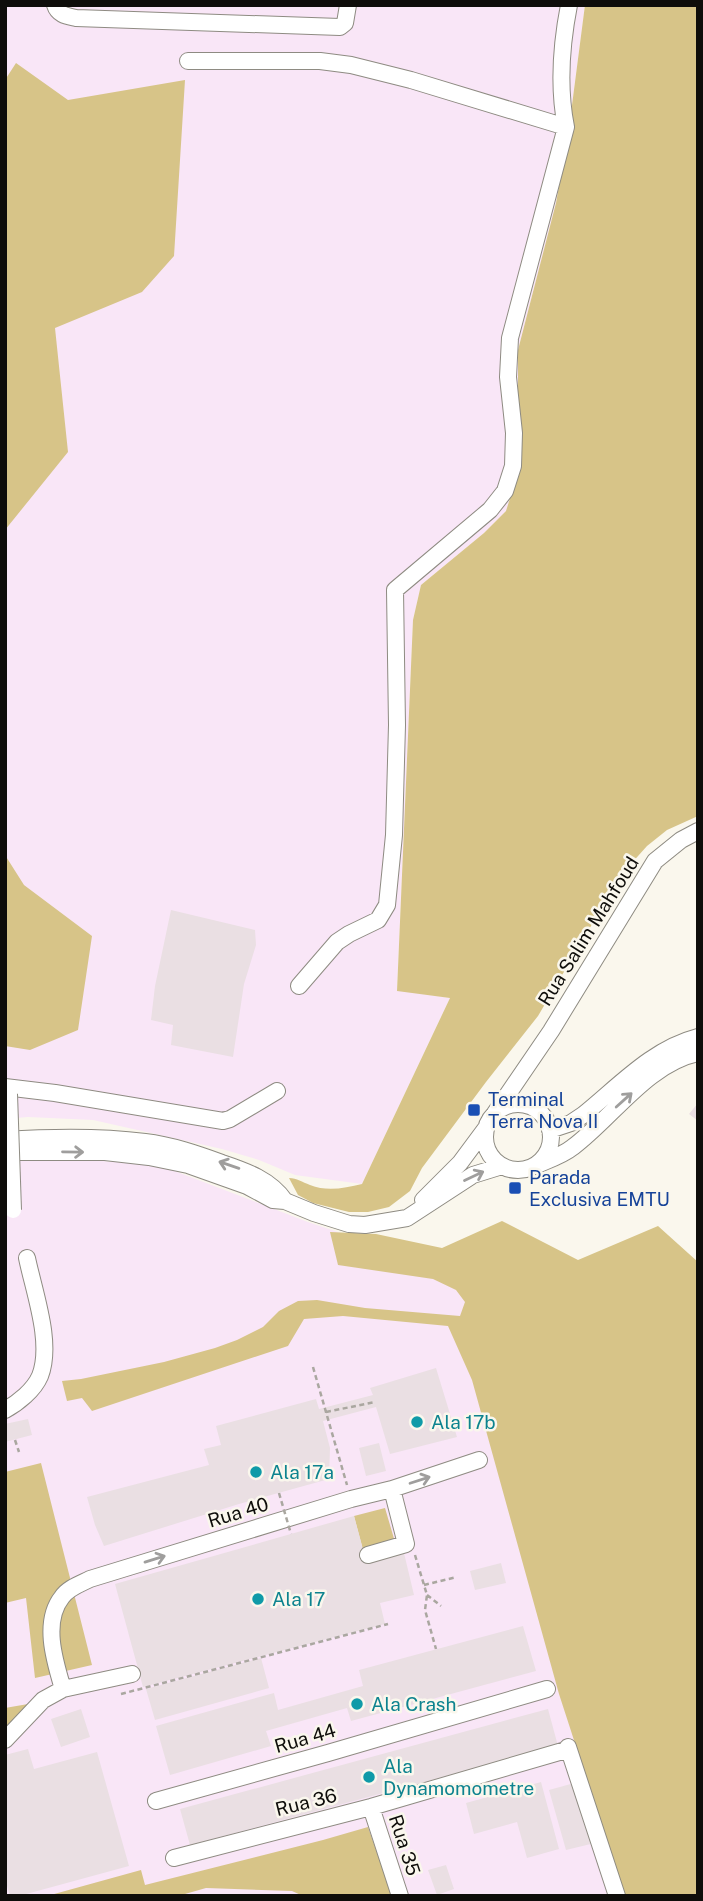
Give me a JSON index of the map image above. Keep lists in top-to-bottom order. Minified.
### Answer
{"streets":{"street":["Rua Salim Mahfoud","Rua 40","Rua 44","Rua 36","Rua 35"]},"crossings":[["Rua 36","Rua 35"]],"one_way":["Rua 40"],"places":{"transit":["Terminal Terra Nova II","Parada Exclusiva EMTU"],"other":["Ala 17b","Ala 17a","Ala 17","Ala Crash","Ala Dynamomometre"]}}
